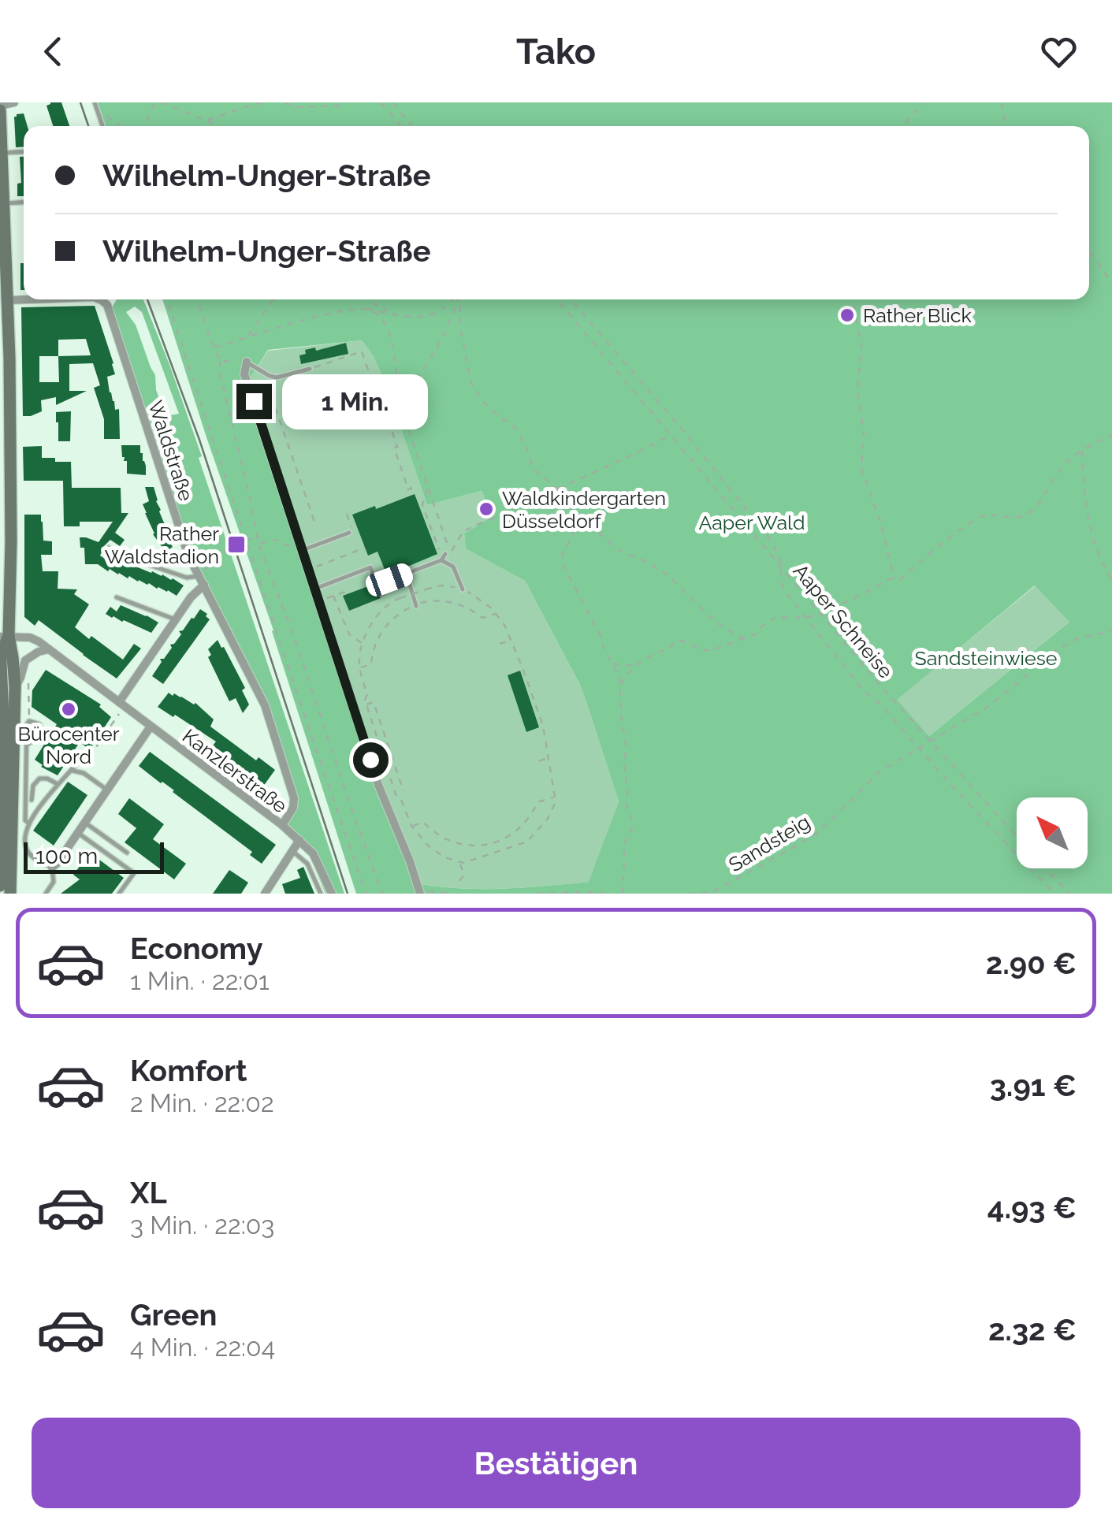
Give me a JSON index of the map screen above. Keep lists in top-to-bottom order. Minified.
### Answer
{"streets":{"street":["Waldstraße","Kanzlerstraße"],"path":["Aaper Schneise","Sandsteig"]},"crossings":[["Waldstraße","Kanzlerstraße"],["Aaper Schneise","Sandsteig"]],"parks":["Aaper Wald","Sandsteinwiese"],"places":{"other":["Rather Blick","Waldkindergarten Düsseldorf","Bürocenter Nord"],"transit":["Rather Waldstadion"]},"scale_bar":"100 m","north":"top left","page":{"header":"Tako","banner":["Wilhelm-Unger-Straße","Wilhelm-Unger-Straße"],"bubble":"1 Min.","scale":"100 m","list":[{"name":"Economy","note":"1 Min. · 22:01","value":"2.90 €"},{"name":"Komfort","note":"2 Min. · 22:02","value":"3.91 €"},{"name":"XL","note":"3 Min. · 22:03","value":"4.93 €"},{"name":"Green","note":"4 Min. · 22:04","value":"2.32 €"}],"buttons":"Bestätigen"}}
